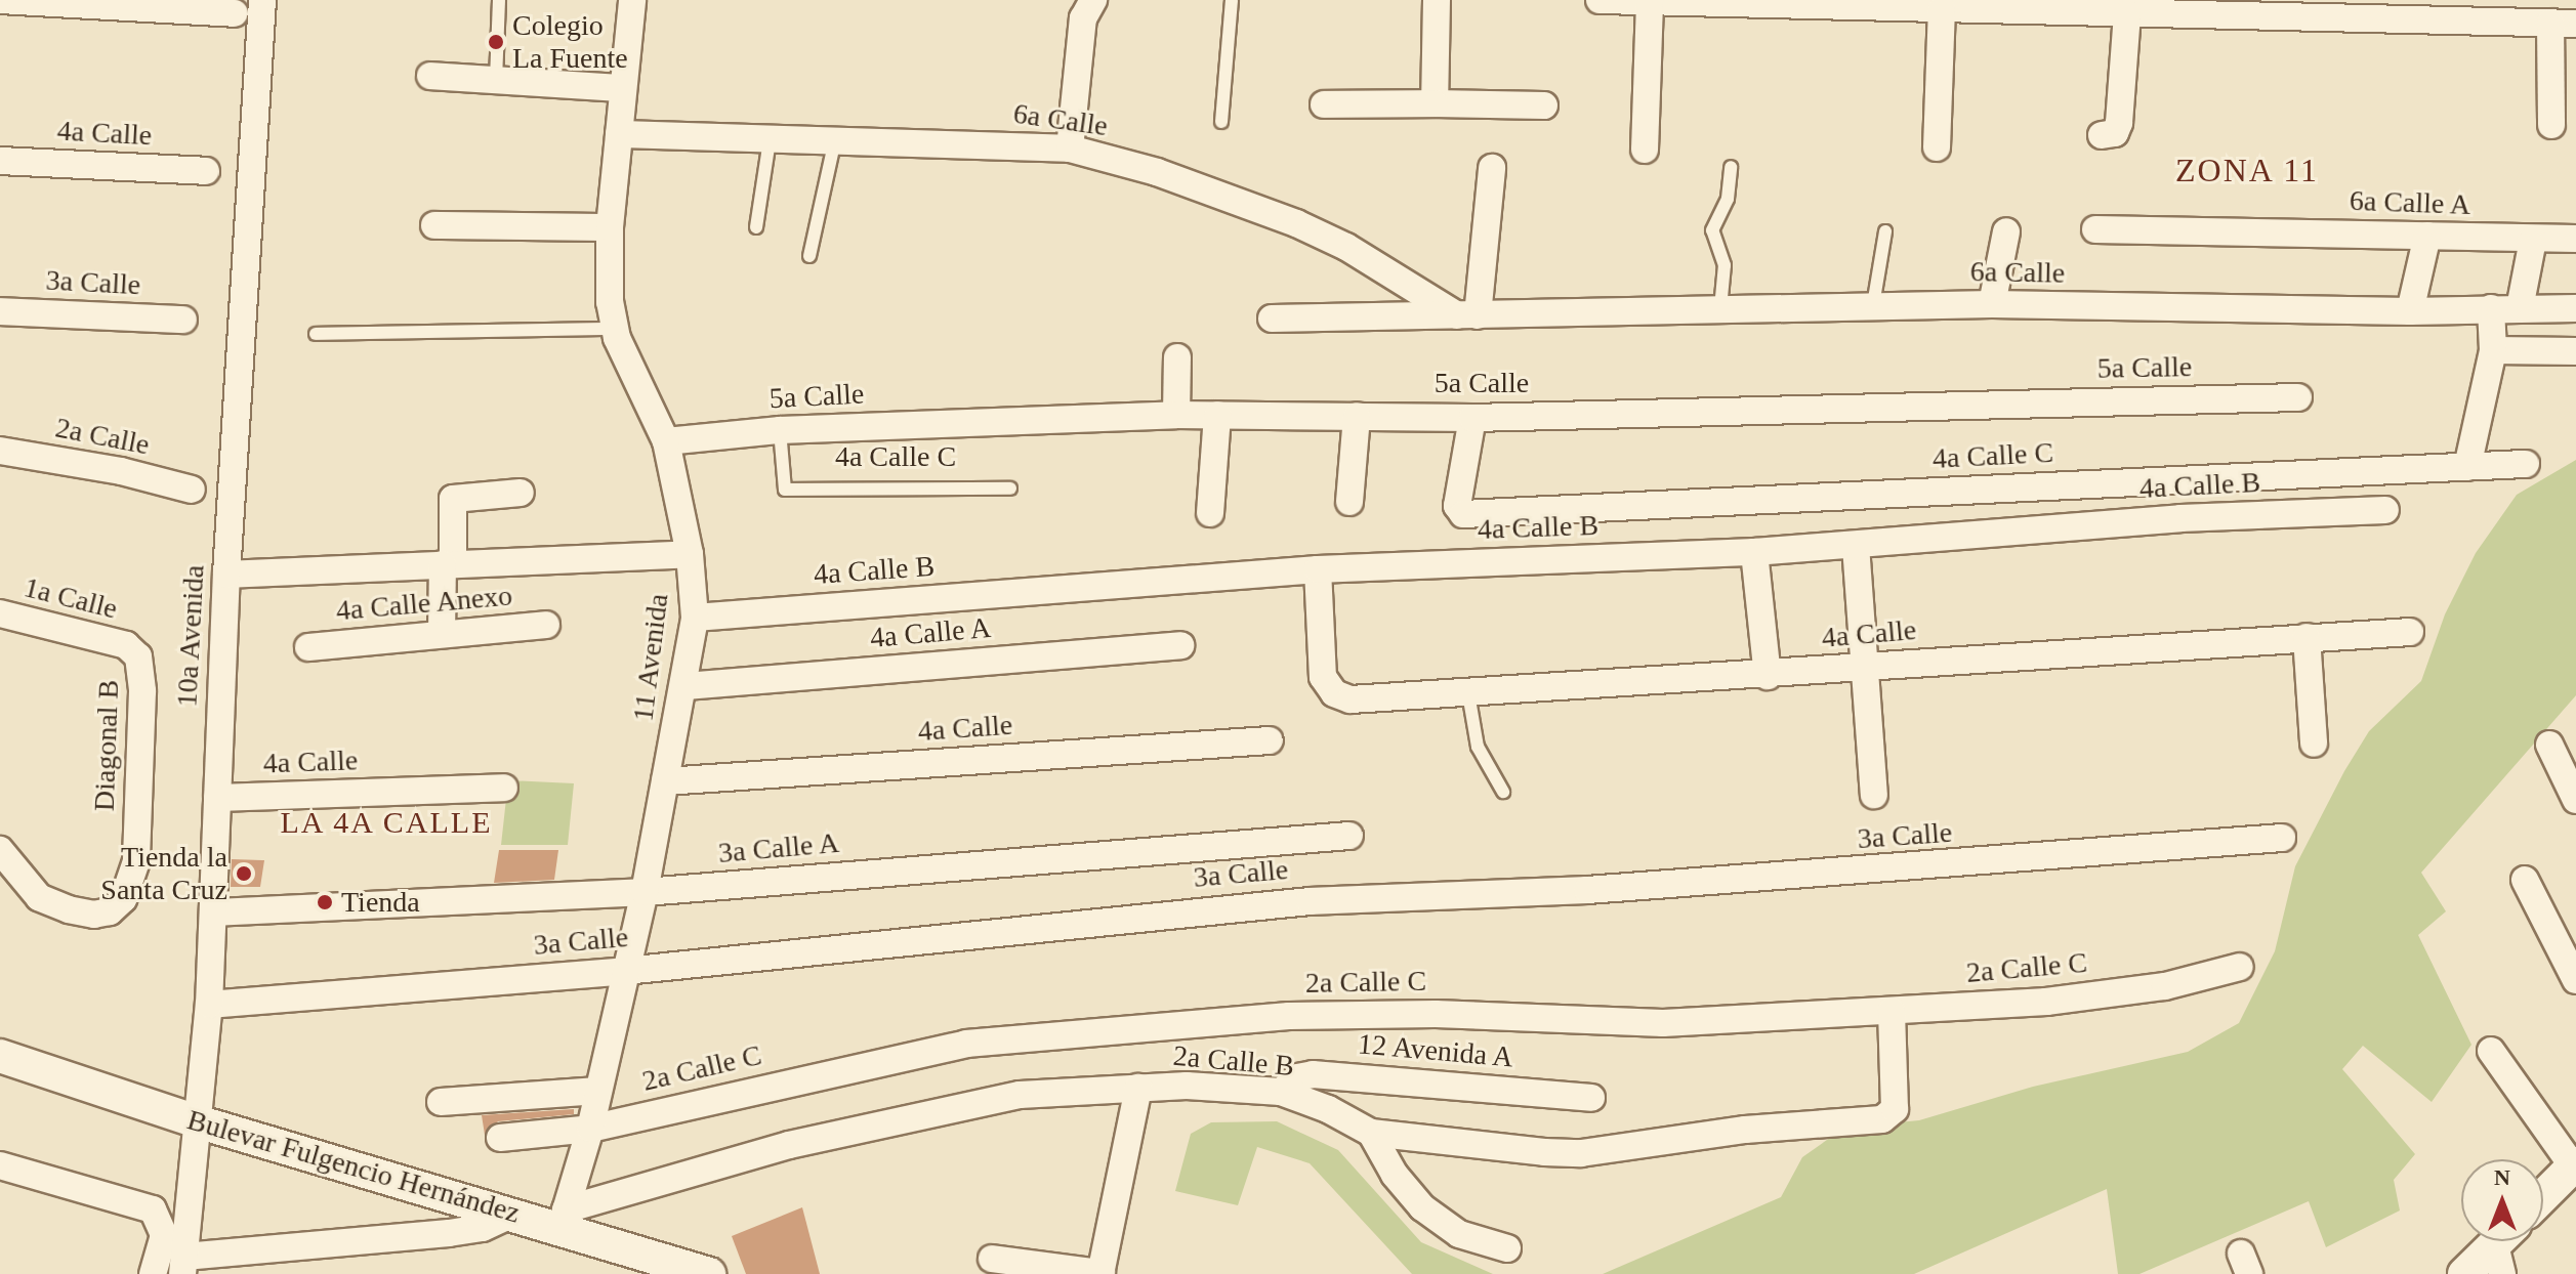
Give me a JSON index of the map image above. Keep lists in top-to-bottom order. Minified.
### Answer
{"streets":{"street":["6a Calle","4a Calle","6a Calle A","3a Calle","5a Calle","2a Calle","4a Calle C","4a Calle B","1a Calle","4a Calle Anexo","4a Calle A","10a Avenida","11 Avenida","Diagonal B","3a Calle A","2a Calle C","12 Avenida A","2a Calle B","Bulevar Fulgencio Hernández"]},"crossings":[["6a Calle","11 Avenida"],["4a Calle","4a Calle B"],["4a Calle","10a Avenida"],["4a Calle","11 Avenida"],["3a Calle","10a Avenida"],["3a Calle","11 Avenida"],["5a Calle","4a Calle C"],["5a Calle","11 Avenida"],["4a Calle B","11 Avenida"],["1a Calle","Diagonal B"],["4a Calle A","11 Avenida"],["10a Avenida","3a Calle A"],["10a Avenida","Bulevar Fulgencio Hernández"],["11 Avenida","3a Calle A"],["11 Avenida","2a Calle C"],["11 Avenida","2a Calle B"],["11 Avenida","Bulevar Fulgencio Hernández"],["2a Calle C","2a Calle B"],["12 Avenida A","2a Calle B"],["2a Calle B","Bulevar Fulgencio Hernández"]],"districts":["ZONA 11","LA 4A CALLE"],"places":["Colegio La Fuente","Tienda la Santa Cruz","Tienda"],"north":"top"}
